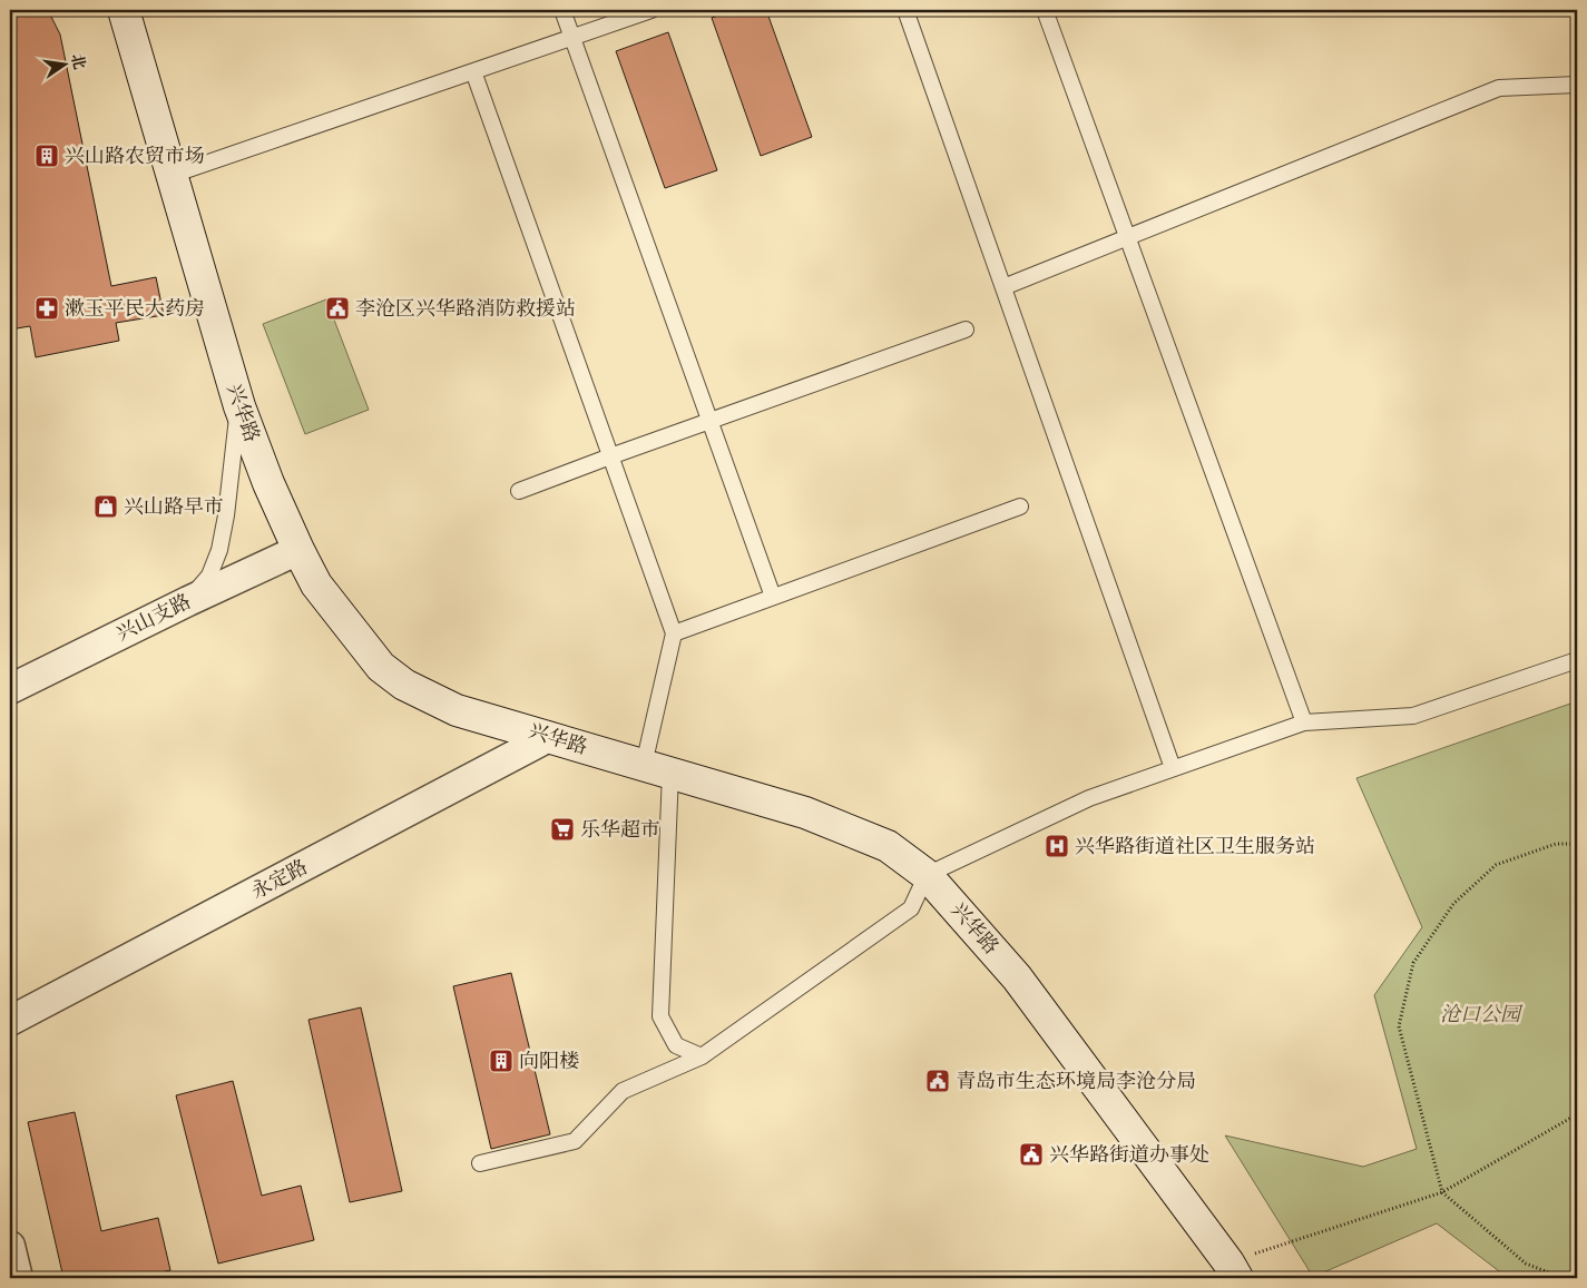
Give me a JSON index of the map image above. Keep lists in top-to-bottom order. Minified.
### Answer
{"streets":{"street":["兴华路","兴山支路","永定路"]},"crossings":[["兴华路","兴山支路"],["兴华路","永定路"]],"parks":["沧口公园"],"places":{"building":["兴山路农贸市场","向阳楼"],"pharmacy":["漱玉平民大药房"],"public building":["李沧区兴华路消防救援站","青岛市生态环境局李沧分局","兴华路街道办事处"],"shop":["兴山路早市"],"supermarket":["乐华超市"],"hospital":["兴华路街道社区卫生服务站"]},"north":"right"}
